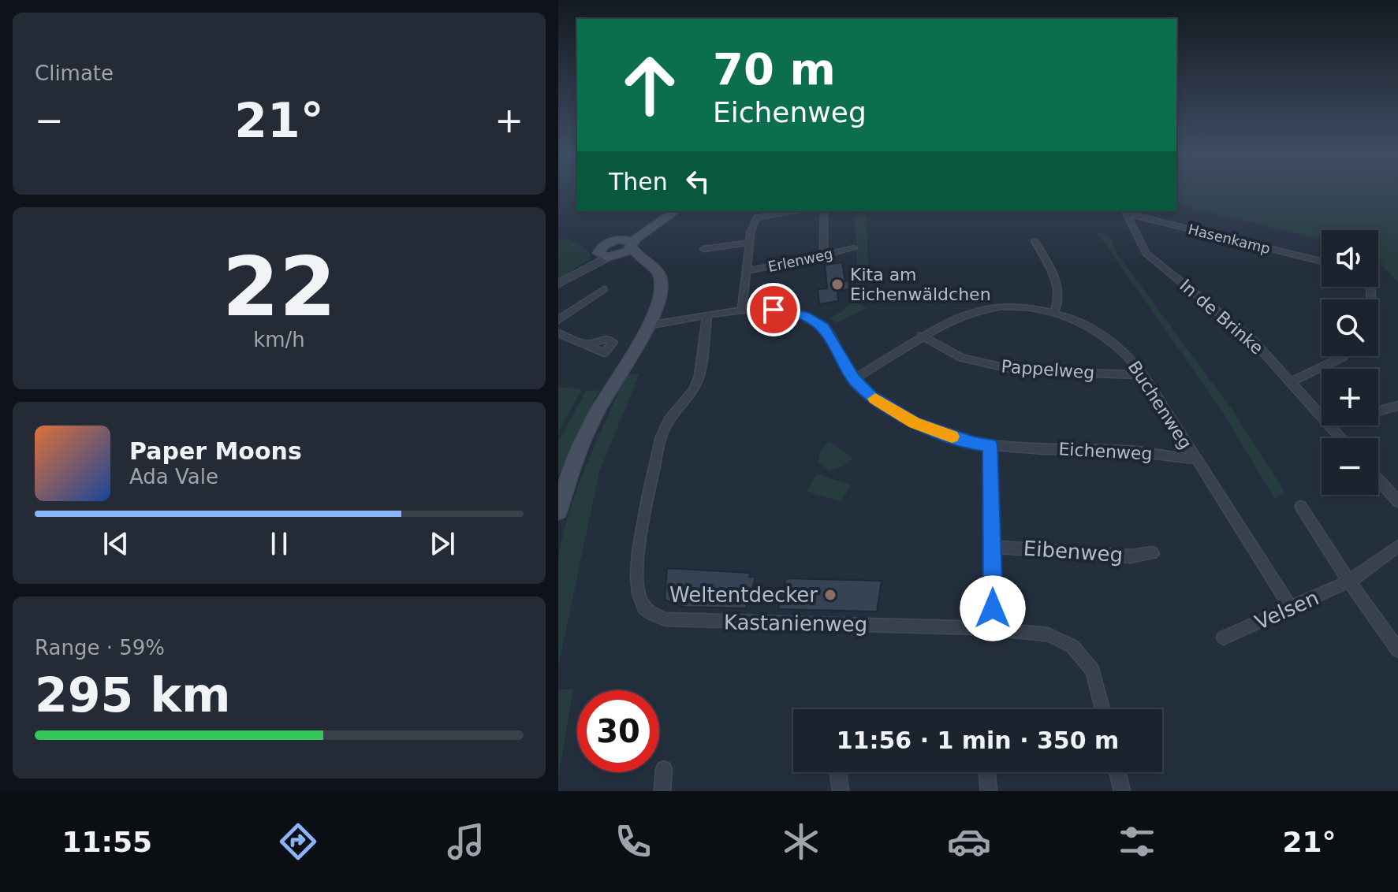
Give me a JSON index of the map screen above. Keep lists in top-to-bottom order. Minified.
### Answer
{"streets":{"street":["Hasenkamp","Erlenweg","In de Brinke","Pappelweg","Buchenweg","Eichenweg","Eibenweg","Velsen","Kastanienweg"]},"crossings":[["Hasenkamp","In de Brinke"],["Pappelweg","Buchenweg"],["Buchenweg","Eichenweg"],["Eichenweg","Kastanienweg"]],"places":["Kita am Eichenwäldchen","Weltentdecker"],"page":{"tile":["Climate",["22","km/h"],["Range · 59%","295 km"]],"turn":["70 m","Eichenweg"],"heat":["−","21°","+"],"then":"Then","map_buttons":["+","−"],"song":["Paper Moons","Ada Vale"],"limit":"30","trip":"11:56 · 1 min · 350 m","tabs":["11:55","21°"]}}
